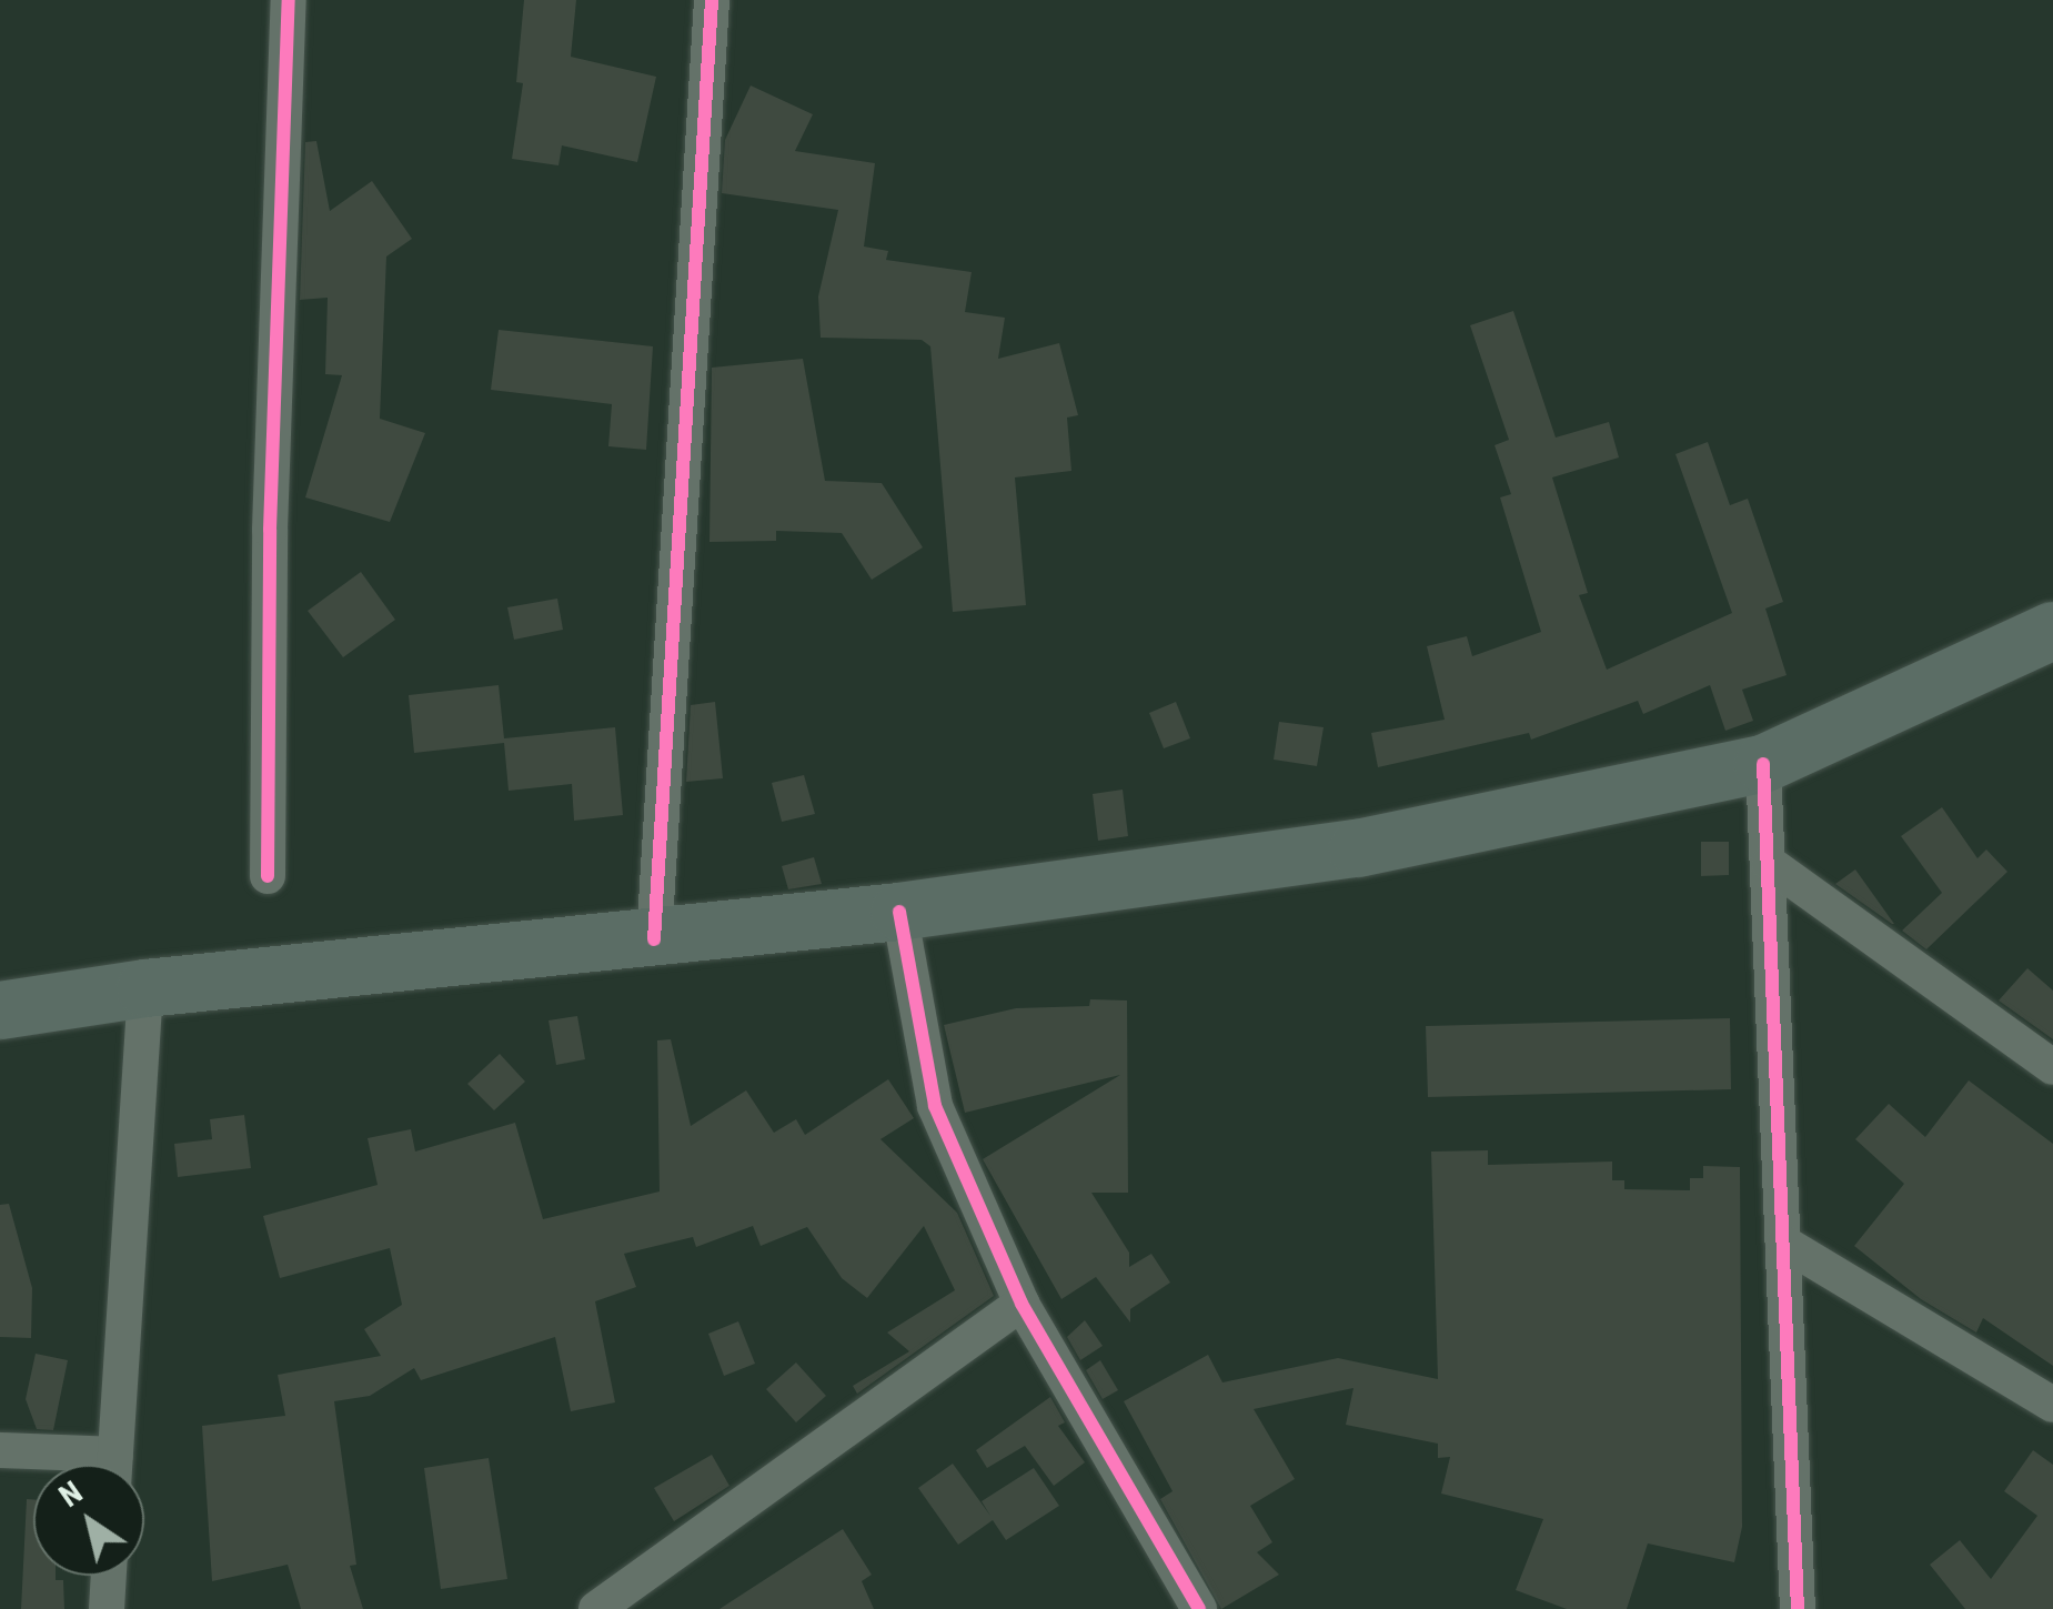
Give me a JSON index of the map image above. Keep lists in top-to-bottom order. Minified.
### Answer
{"north":"top left"}
